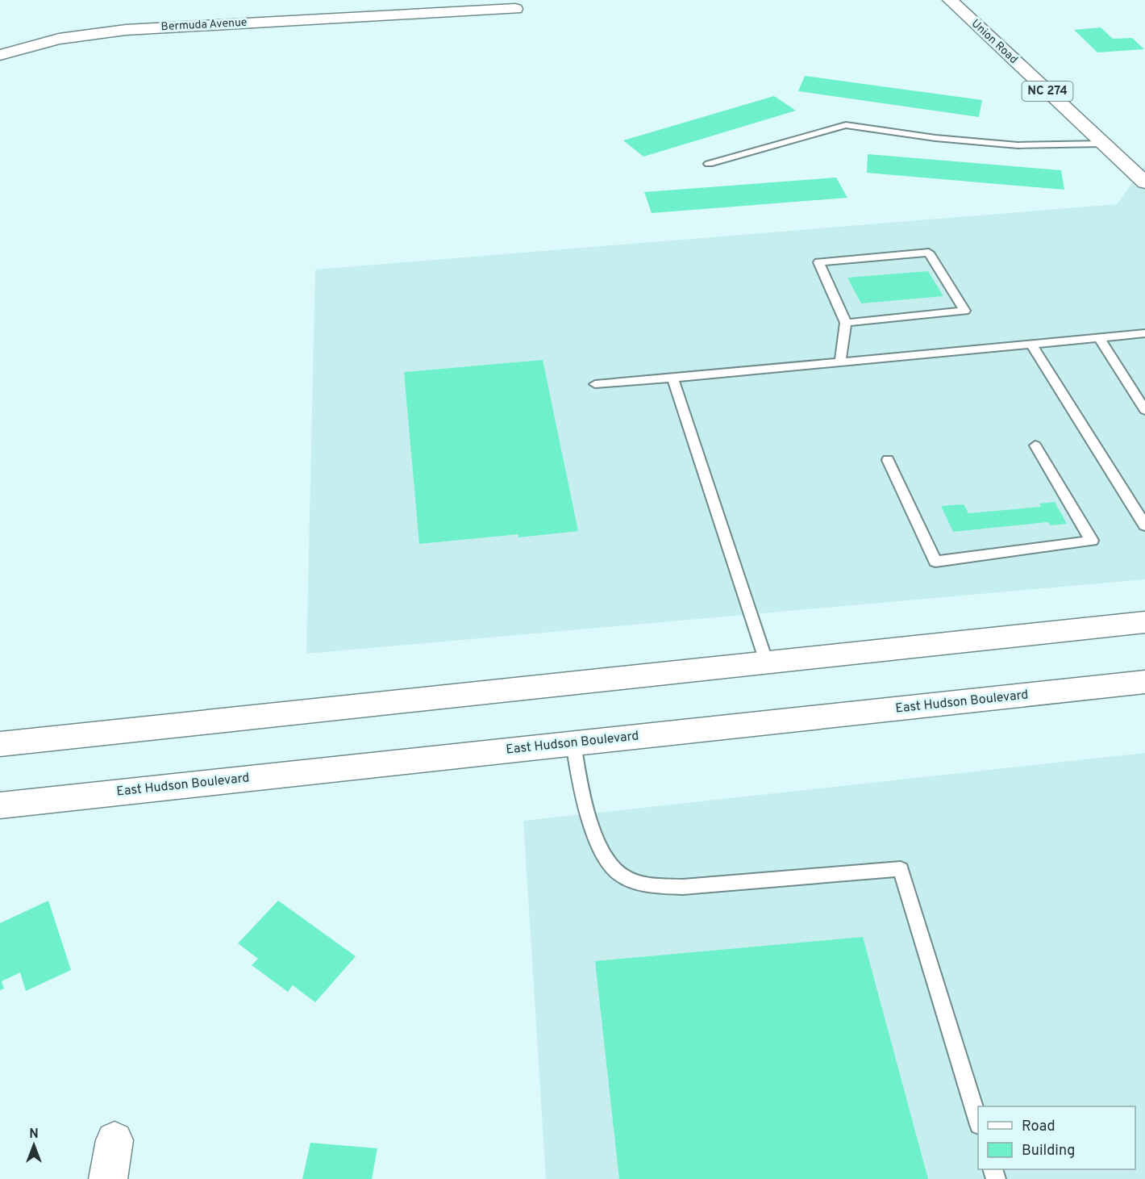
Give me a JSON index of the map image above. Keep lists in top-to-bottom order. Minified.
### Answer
{"streets":{"main road":["Bermuda Avenue","Union Road","NC 274","East Hudson Boulevard"]},"legend":["Road","Building"],"north":"top"}
